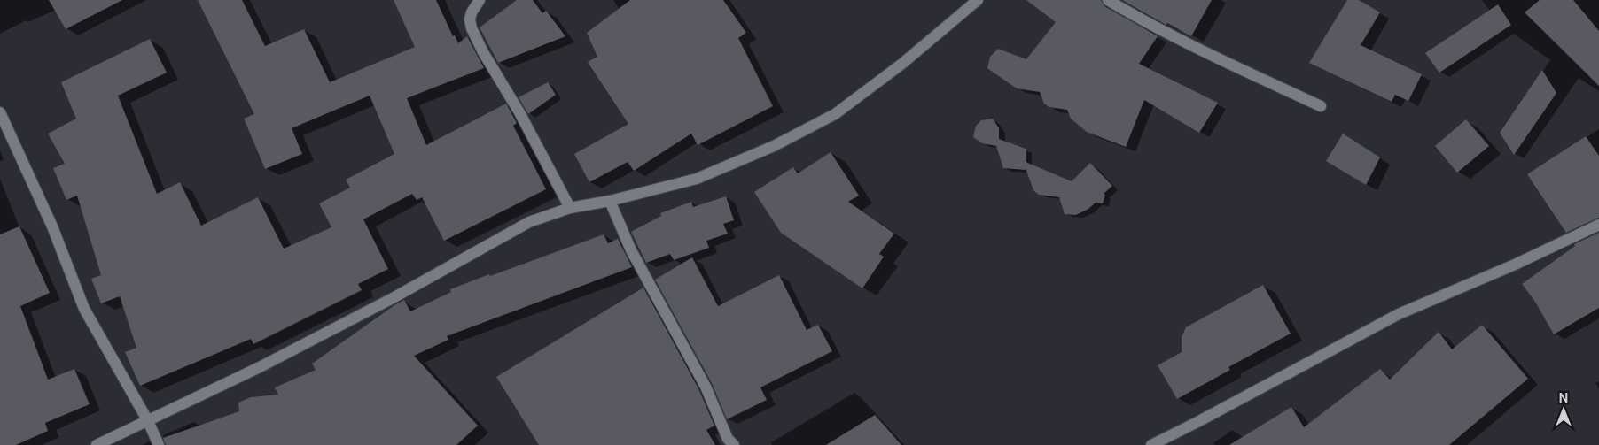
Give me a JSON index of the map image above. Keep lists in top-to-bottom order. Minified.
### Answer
{"north":"top"}
